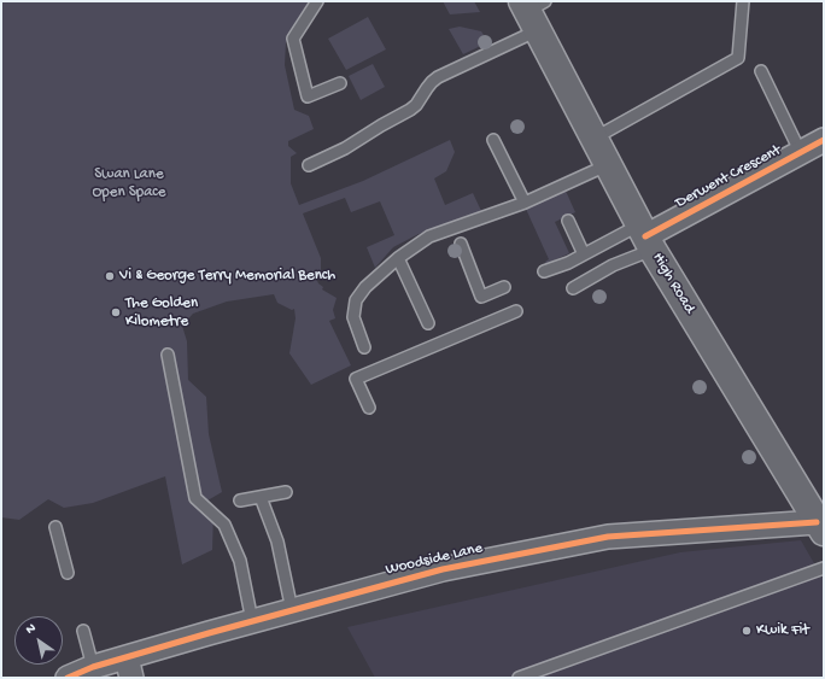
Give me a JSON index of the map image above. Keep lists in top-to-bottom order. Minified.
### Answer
{"streets":{"main road":["High Road"],"street":["Derwent Crescent","Woodside Lane"]},"crossings":[["Derwent Crescent","High Road"],["High Road","Woodside Lane"]],"parks":["Swan Lane Open Space"],"places":["Vi & George Terry Memorial Bench","The Golden Kilometre","Kwik Fit"],"north":"top left"}
